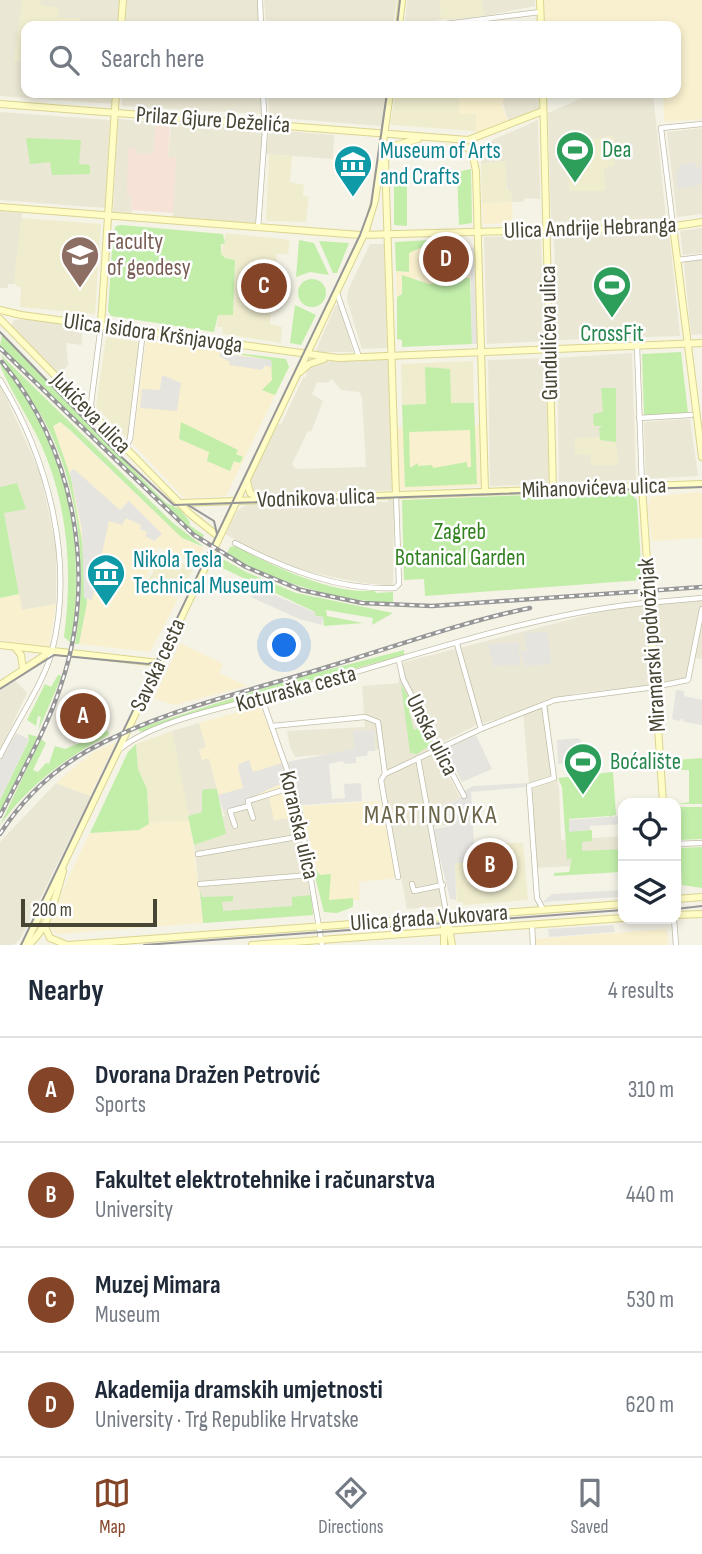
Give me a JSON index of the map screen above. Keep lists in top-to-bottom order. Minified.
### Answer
{"streets":{"street":["Prilaz Gjure Deželića","Ulica Andrije Hebranga","Ulica Isidora Kršnjavoga","Gundulićeva ulica","Jukićeva ulica","Mihanovićeva ulica","Vodnikova ulica","Miramarski podvožnjak","Savska cesta","Koturaška cesta","Unska ulica","Koranska ulica","Ulica grada Vukovara"]},"crossings":[["Prilaz Gjure Deželića","Gundulićeva ulica"],["Ulica Andrije Hebranga","Gundulićeva ulica"],["Ulica Andrije Hebranga","Savska cesta"],["Ulica Isidora Kršnjavoga","Gundulićeva ulica"],["Ulica Isidora Kršnjavoga","Savska cesta"],["Gundulićeva ulica","Mihanovićeva ulica"],["Jukićeva ulica","Savska cesta"],["Mihanovićeva ulica","Vodnikova ulica"],["Mihanovićeva ulica","Miramarski podvožnjak"],["Vodnikova ulica","Savska cesta"],["Savska cesta","Koturaška cesta"],["Koturaška cesta","Unska ulica"],["Koturaška cesta","Koranska ulica"],["Koranska ulica","Ulica grada Vukovara"]],"districts":["MARTINOVKA"],"parks":["Zagreb Botanical Garden"],"places":{"sports":["Dea","CrossFit","Boćalište"],"museum":["Museum of Arts and Crafts","Nikola Tesla Technical Museum"],"school or university":["Faculty of geodesy"]},"scale_bar":"200 m","page":{"search":"Search here","pins":["D","C","A","B"],"scale":"200 m","heading":["Nearby","4 results"],"list":[{"mark":"A","name":"Dvorana Dražen Petrović","note":"Sports","value":"310 m"},{"mark":"B","name":"Fakultet elektrotehnike i računarstva","note":"University","value":"440 m"},{"mark":"C","name":"Muzej Mimara","note":"Museum","value":"530 m"},{"mark":"D","name":"Akademija dramskih umjetnosti","note":"University · Trg Republike Hrvatske","value":"620 m"}],"nav":["Map","Directions","Saved"]}}
